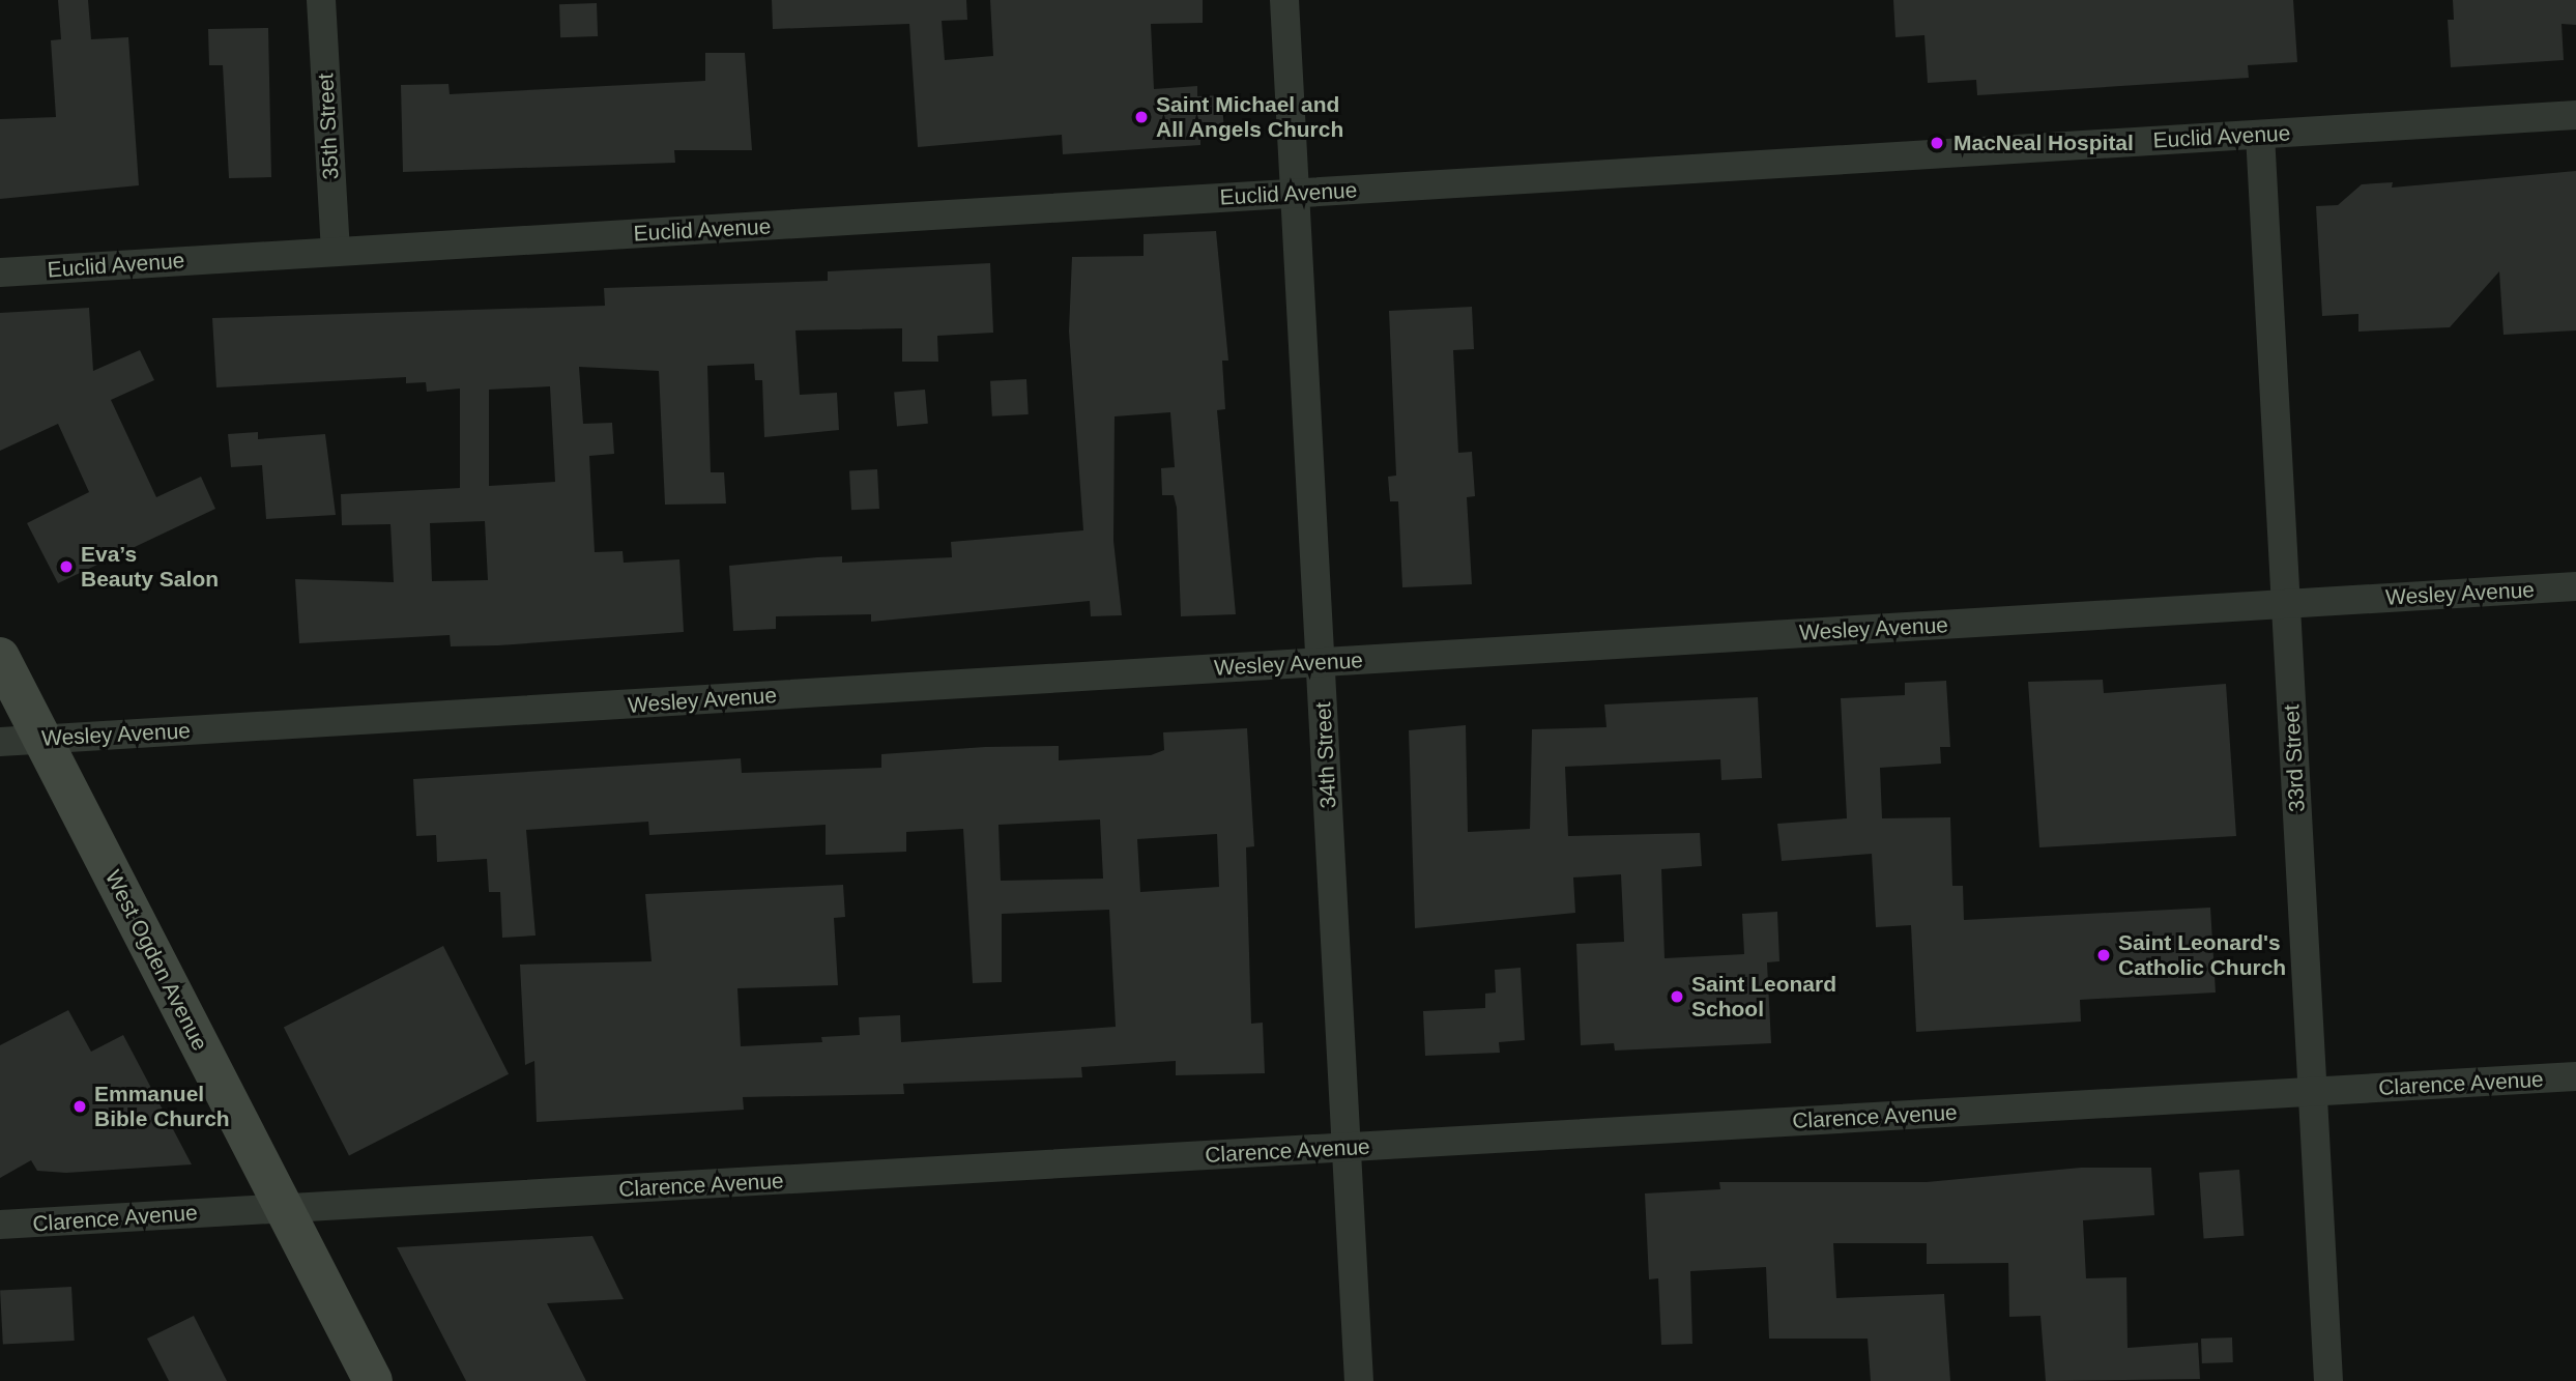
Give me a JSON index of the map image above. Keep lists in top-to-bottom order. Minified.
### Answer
{"streets":{"main road":["West Ogden Avenue"],"street":["35th Street","Euclid Avenue","Wesley Avenue","34th Street","33rd Street","Clarence Avenue"]},"crossings":[["35th Street","Euclid Avenue"],["Euclid Avenue","34th Street"],["Euclid Avenue","33rd Street"],["Wesley Avenue","34th Street"],["Wesley Avenue","33rd Street"],["Wesley Avenue","West Ogden Avenue"],["34th Street","Clarence Avenue"],["33rd Street","Clarence Avenue"],["West Ogden Avenue","Clarence Avenue"]],"places":["Saint Michael and All Angels Church","MacNeal Hospital","Eva’s Beauty Salon","Saint Leonard's Catholic Church","Saint Leonard School","Emmanuel Bible Church"]}
